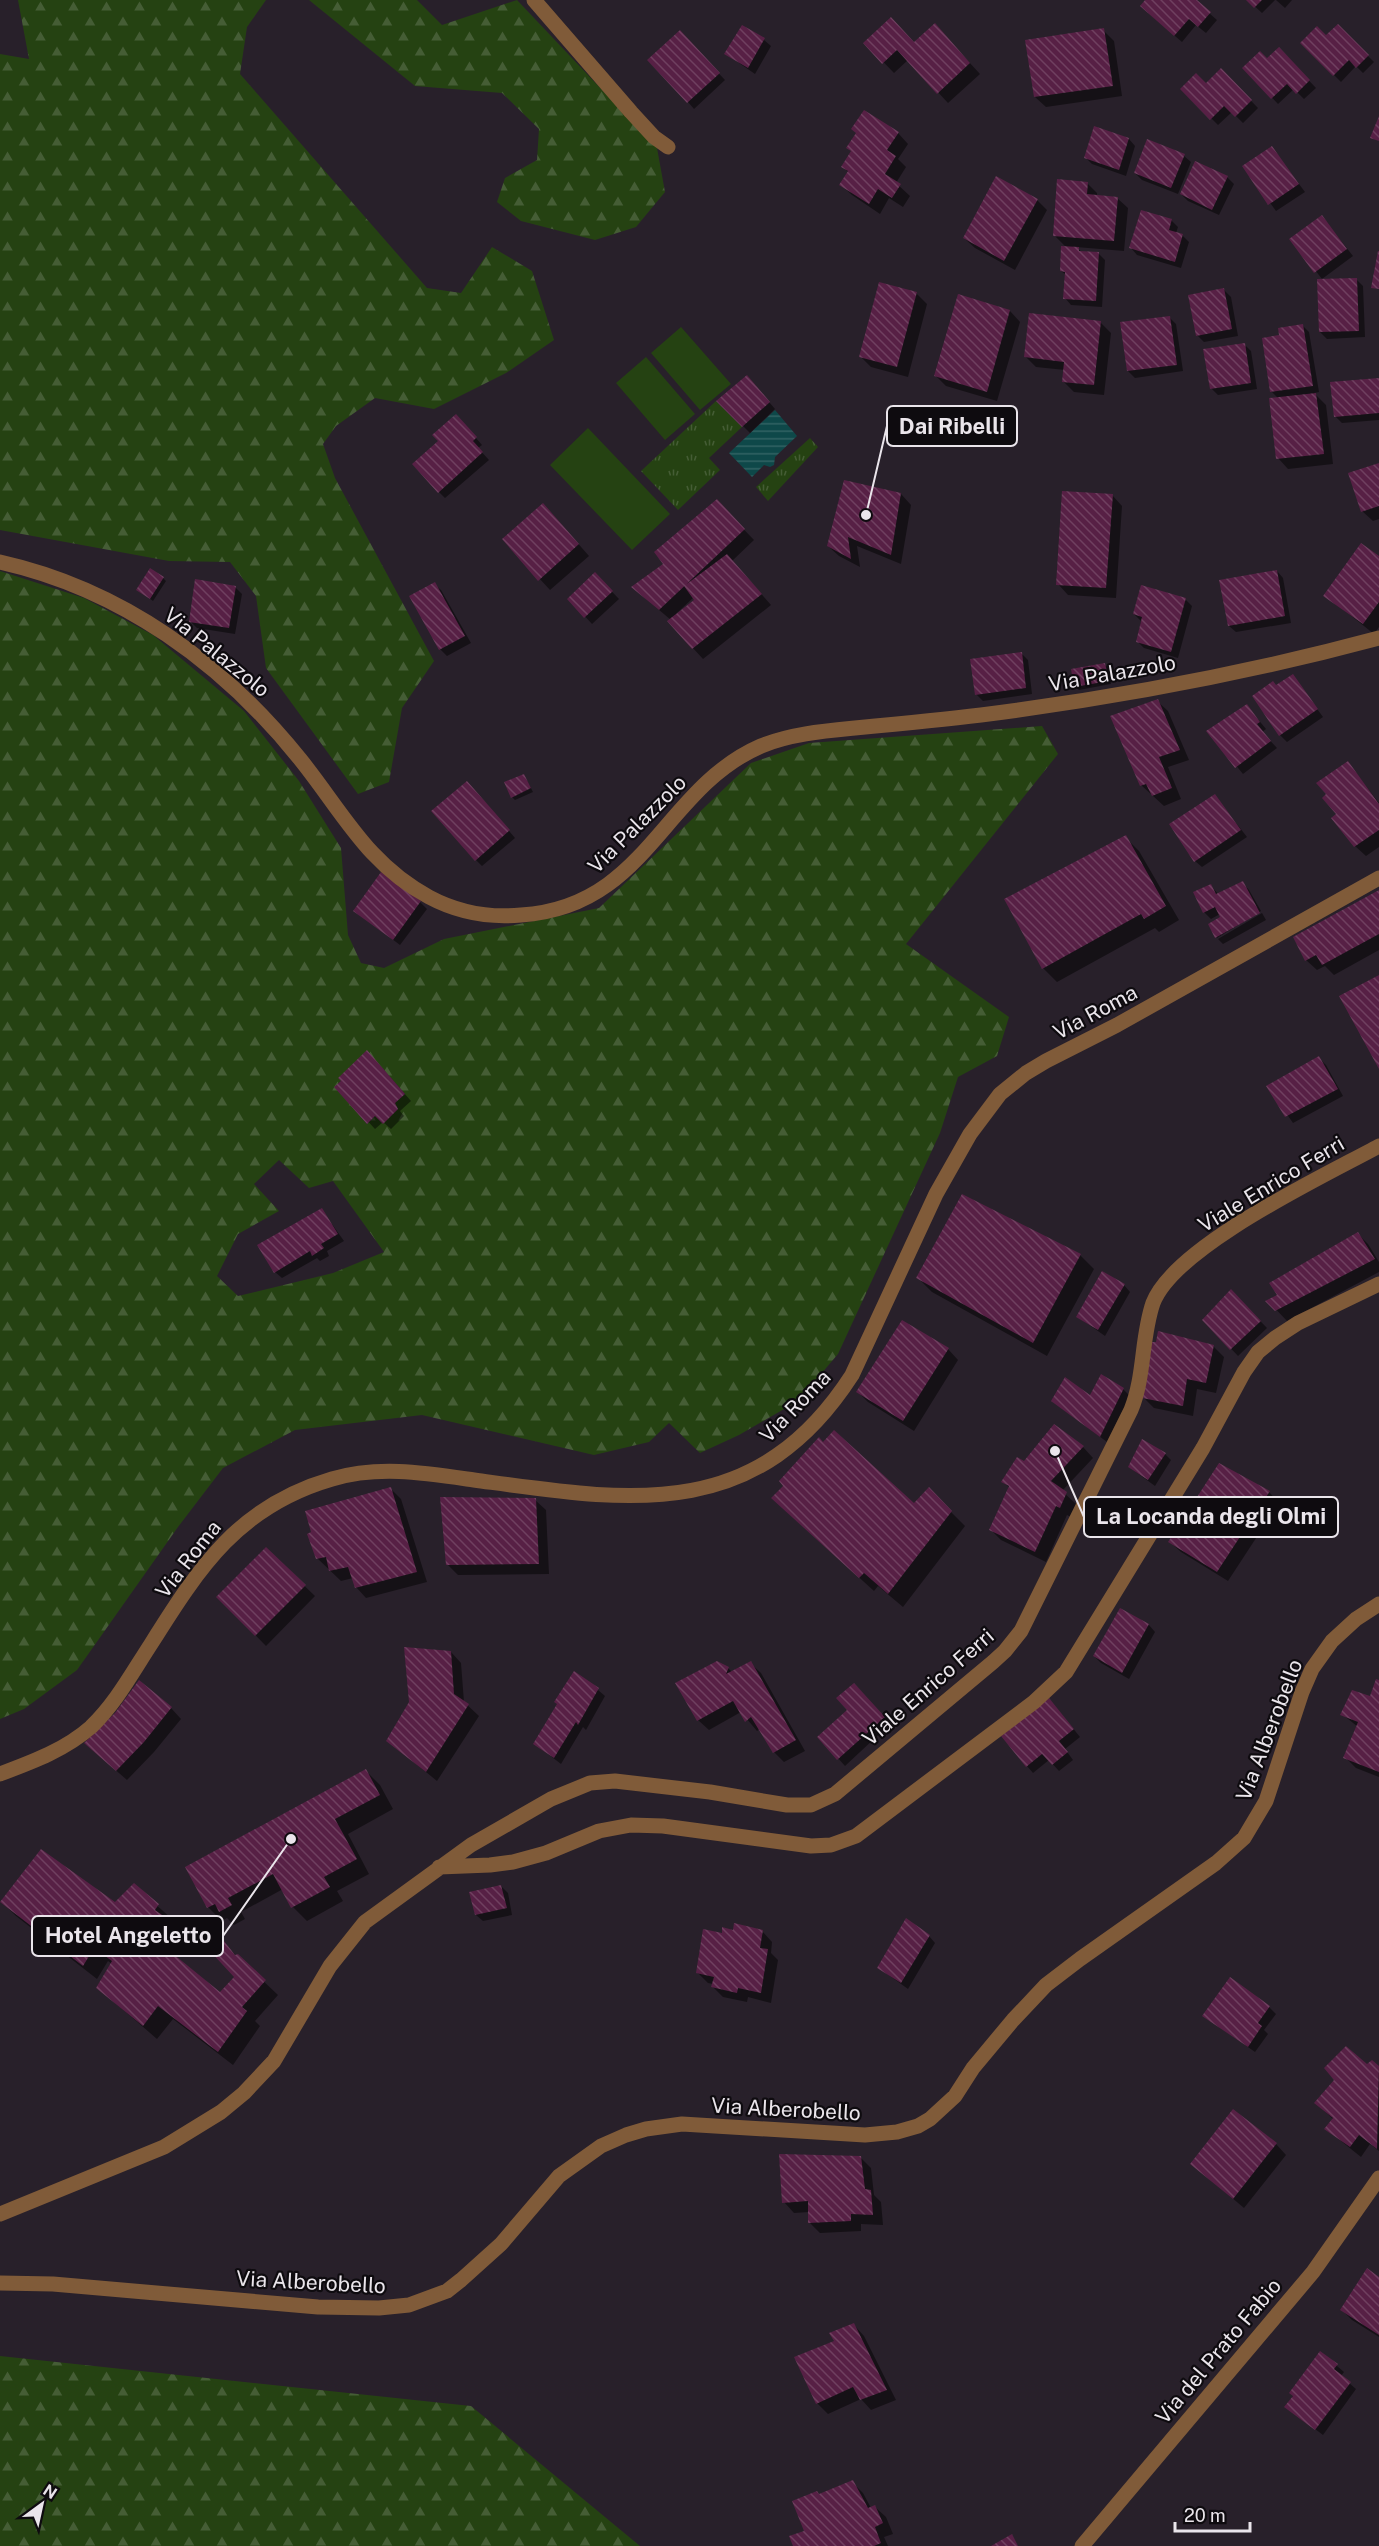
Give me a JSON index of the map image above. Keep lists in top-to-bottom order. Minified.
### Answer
{"streets":{"street":["Via Palazzolo","Via Roma","Viale Enrico Ferri","Via Alberobello","Via del Prato Fabio"]},"places":["Dai Ribelli","La Locanda degli Olmi","Hotel Angeletto"],"scale_bar":"20 m","north":"top right"}
